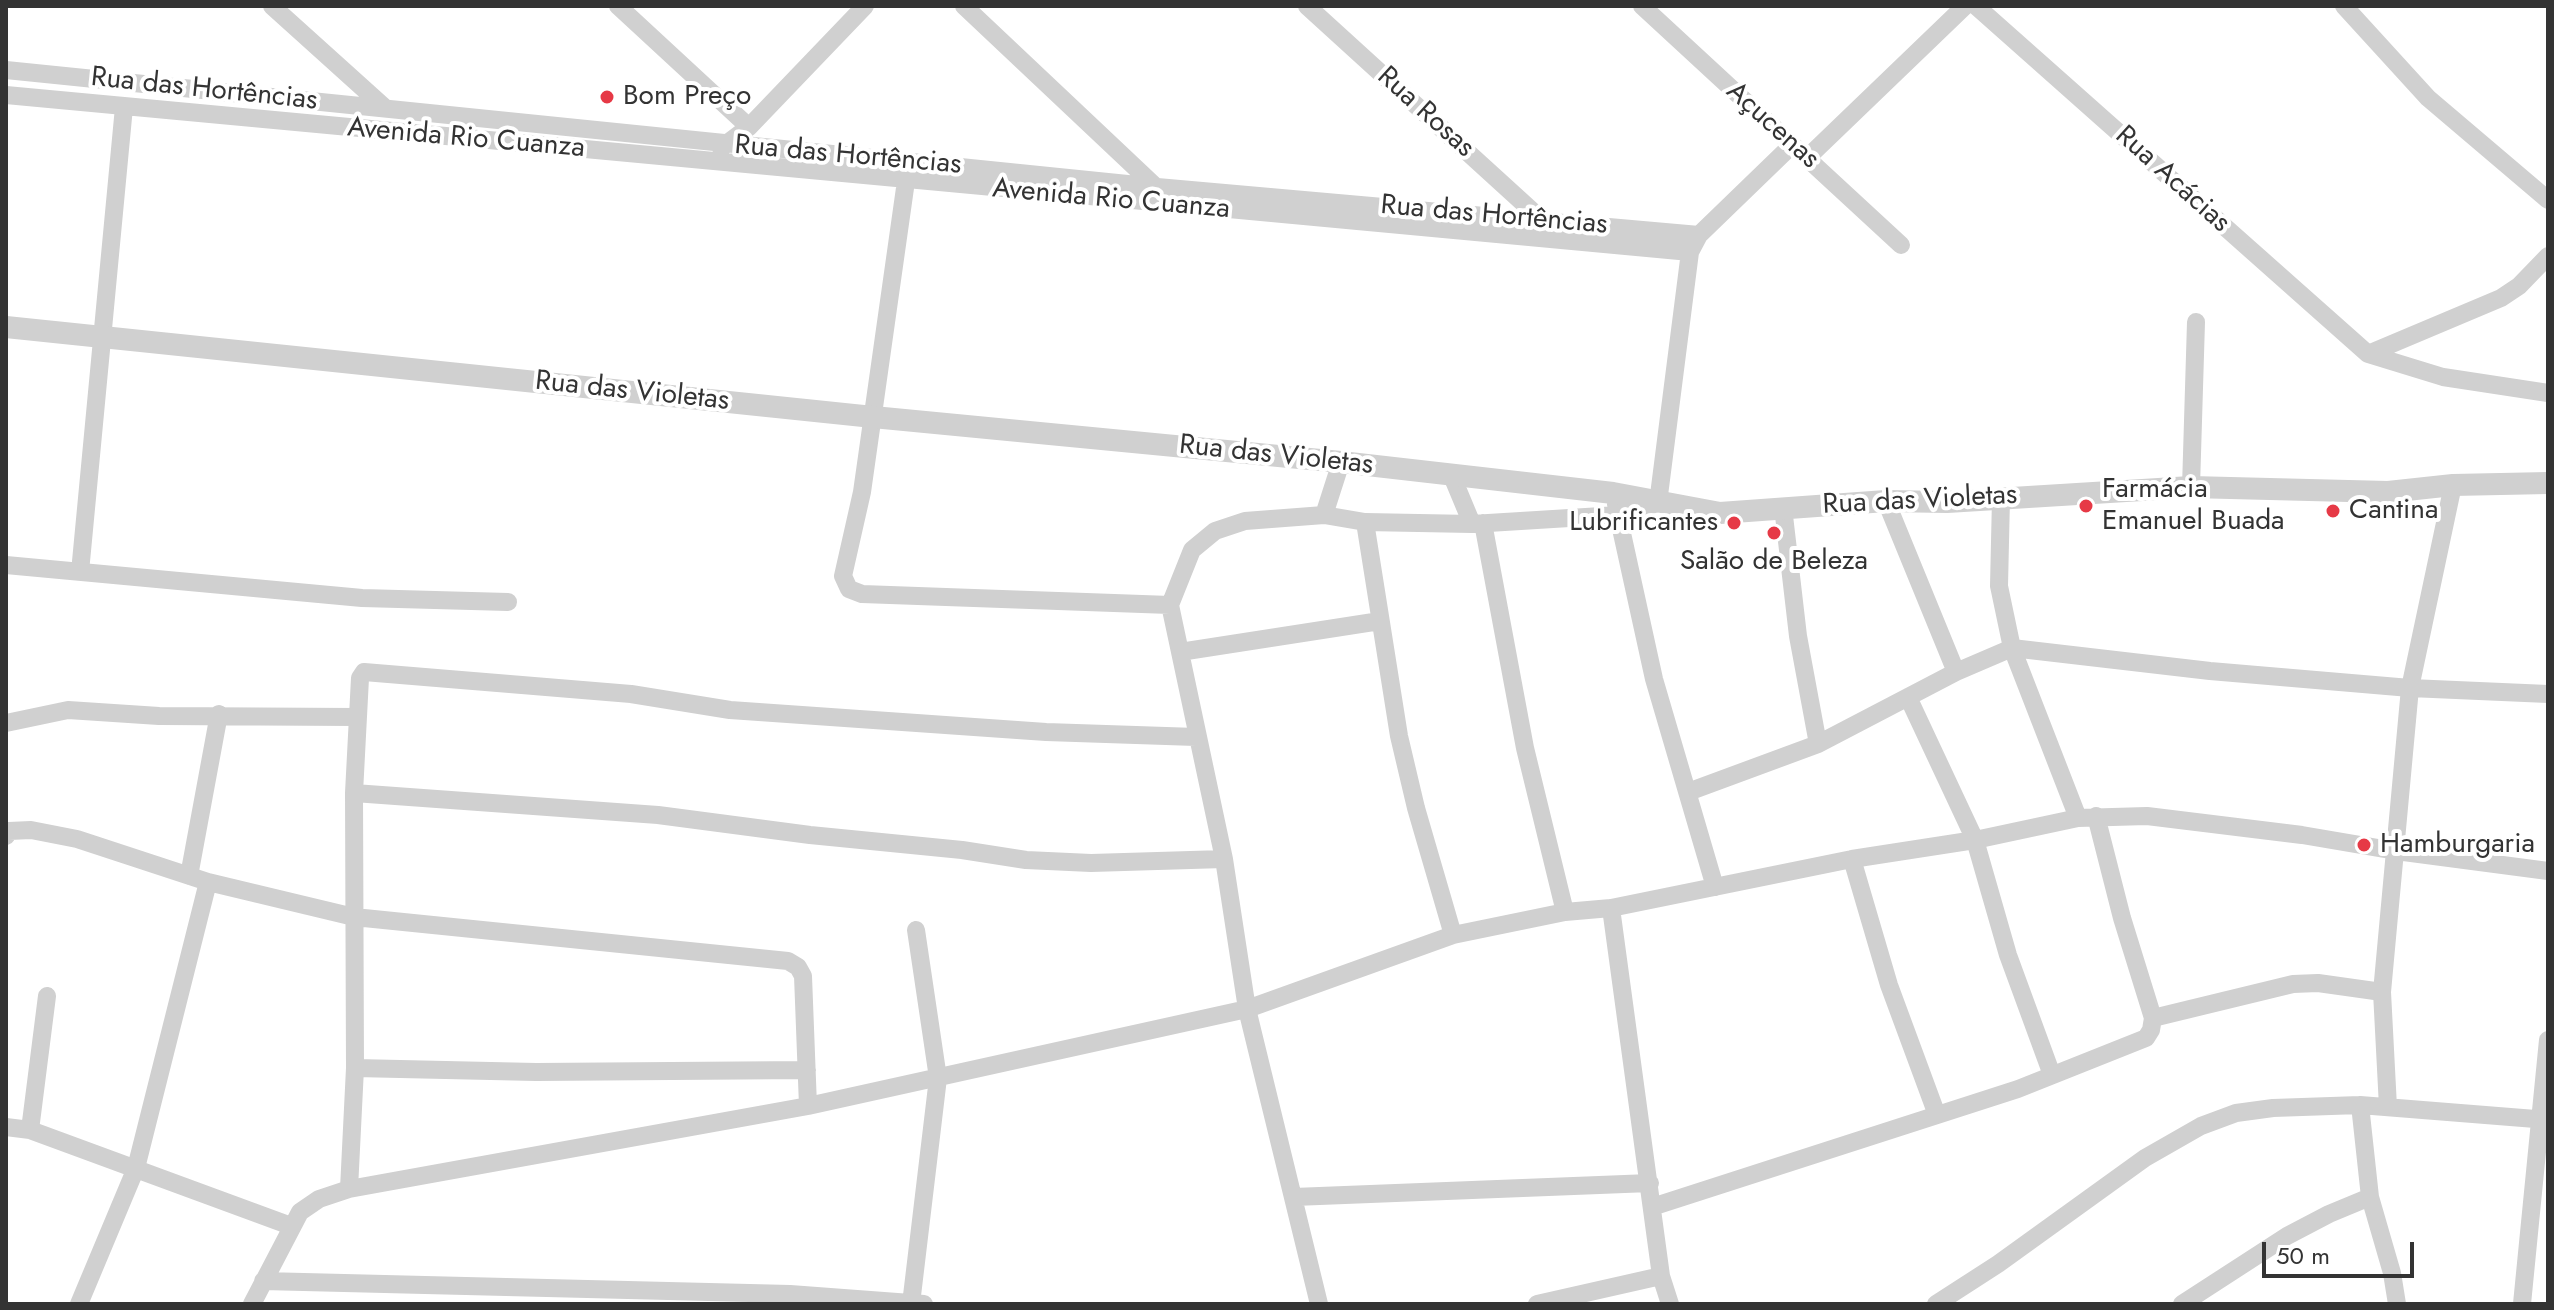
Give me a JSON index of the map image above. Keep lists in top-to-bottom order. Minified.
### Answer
{"streets":{"street":["Rua das Hortências","Rua Rosas","Açucenas","Avenida Rio Cuanza","Rua Acácias","Rua das Violetas"]},"crossings":[["Rua das Hortências","Rua Rosas"],["Rua das Hortências","Avenida Rio Cuanza"]],"places":["Bom Preço","Farmácia Emanuel Buada","Cantina","Lubrificantes","Salão de Beleza","Hamburgaria"],"scale_bar":"50 m"}
